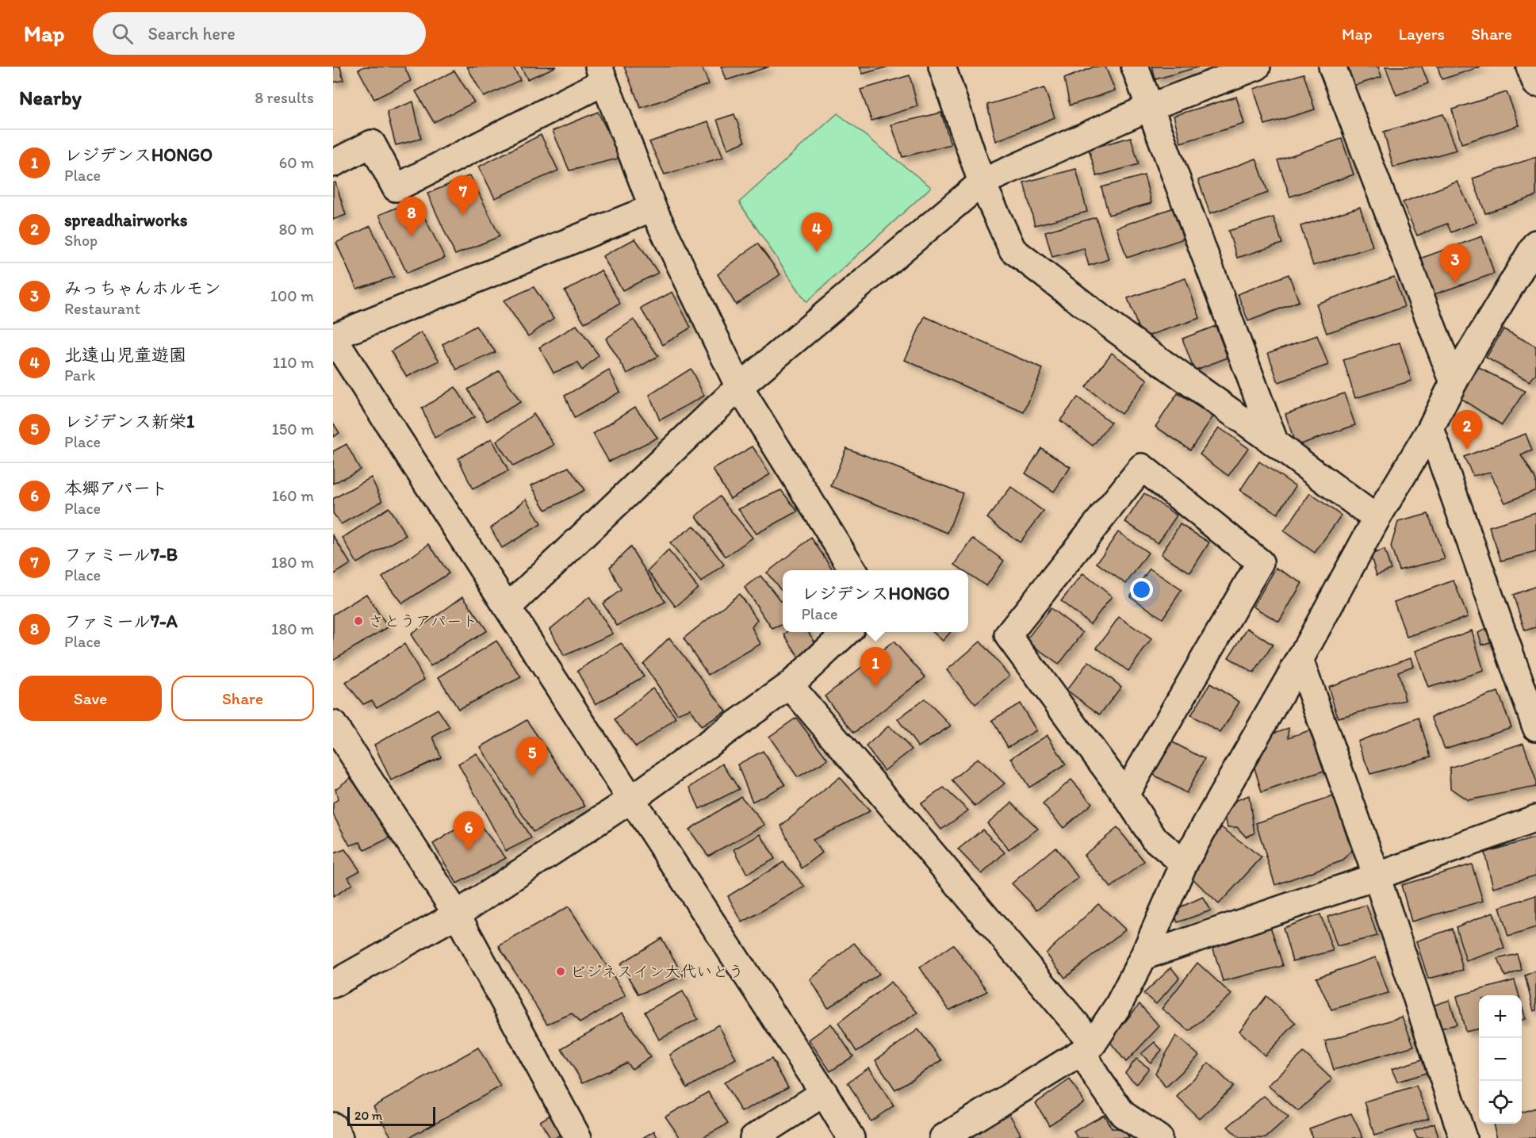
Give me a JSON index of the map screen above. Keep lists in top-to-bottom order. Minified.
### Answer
{"places":["さとうアパート","ビジネスイン大代いとう"],"scale_bar":"20 m","page":{"header":"Map","search":"Search here","nav":["Map","Layers","Share"],"heading":["Nearby","8 results"],"list":[{"mark":"1","name":"レジデンスHONGO","note":"Place","value":"60 m"},{"mark":"2","name":"spreadhairworks","note":"Shop","value":"80 m"},{"mark":"3","name":"みっちゃんホルモン","note":"Restaurant","value":"100 m"},{"mark":"4","name":"北遠山児童遊園","note":"Park","value":"110 m"},{"mark":"5","name":"レジデンス新栄1","note":"Place","value":"150 m"},{"mark":"6","name":"本郷アパート","note":"Place","value":"160 m"},{"mark":"7","name":"ファミール7-B","note":"Place","value":"180 m"},{"mark":"8","name":"ファミール7-A","note":"Place","value":"180 m"}],"pins":["7","8","4","3","2","1","5","6"],"popup":["レジデンスHONGO","Place"],"buttons":["Save","Share"],"map_buttons":["+","−"],"scale":"20 m"}}
